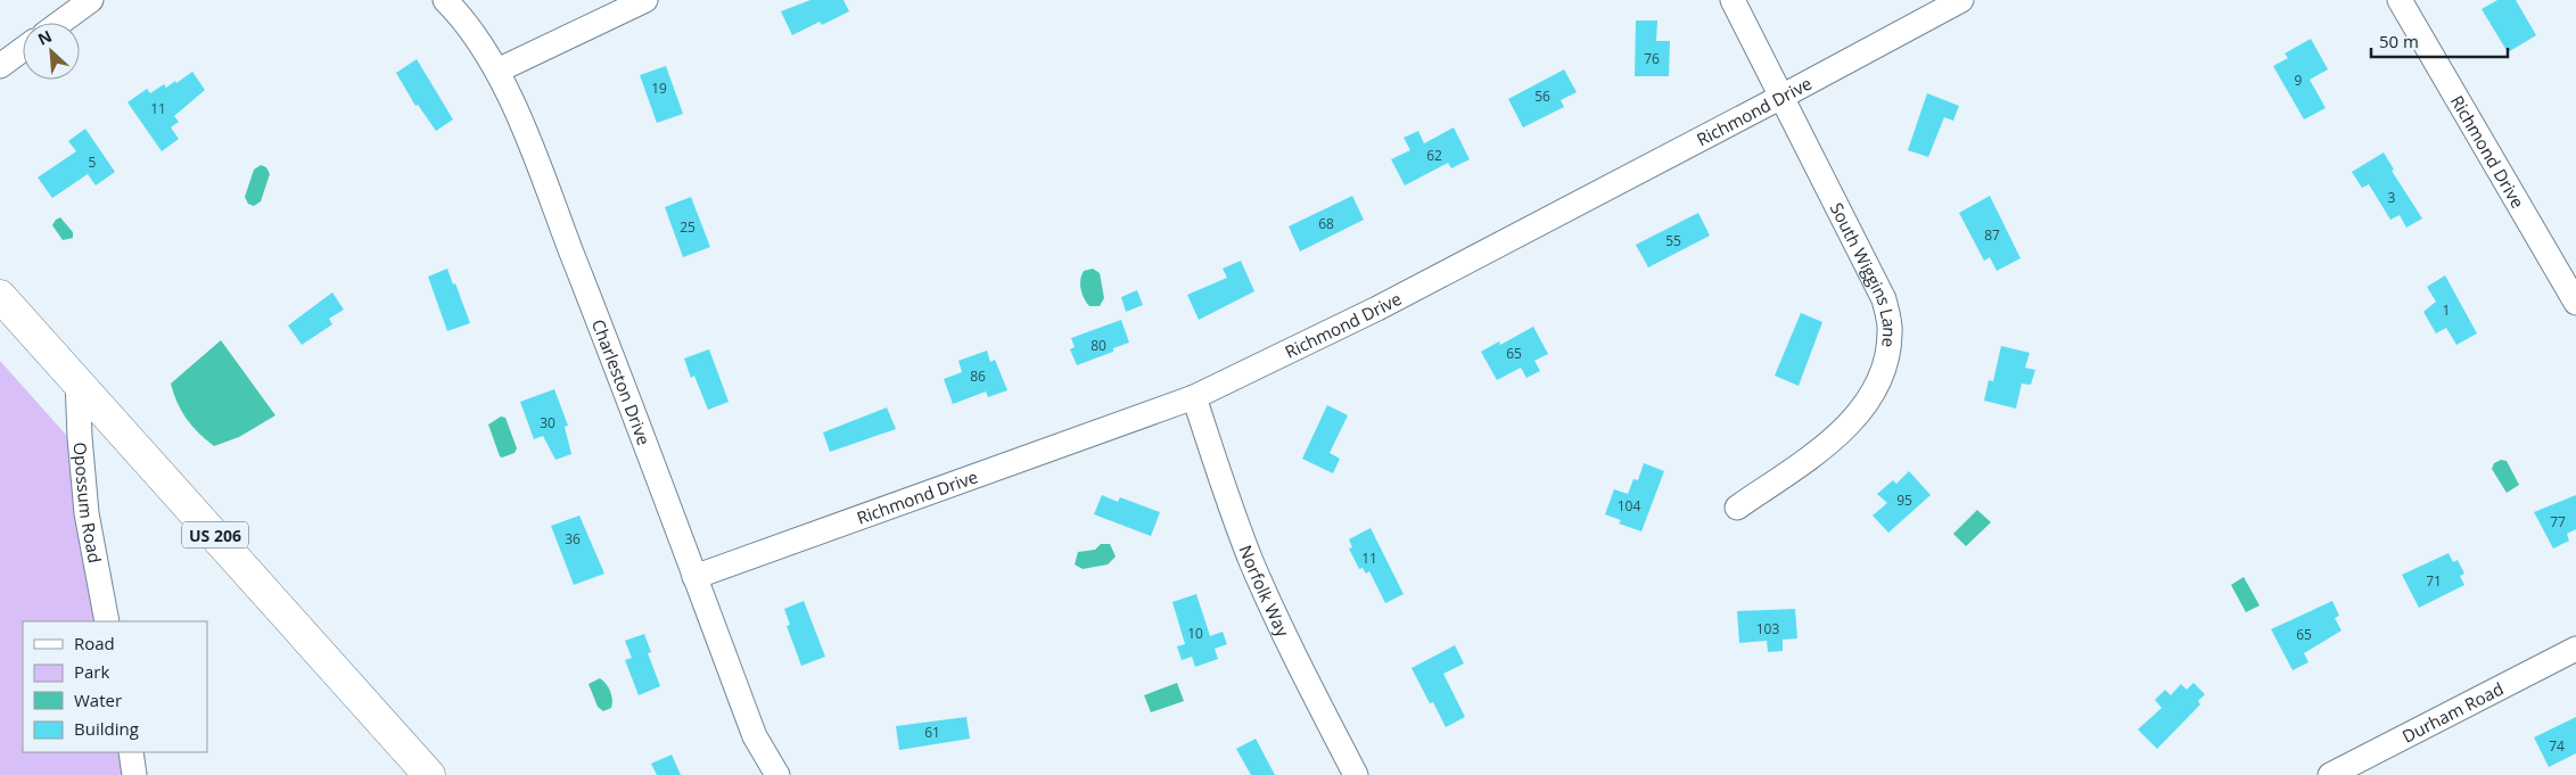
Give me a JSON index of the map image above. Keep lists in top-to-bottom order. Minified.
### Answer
{"streets":{"highway":["US 206"],"street":["Richmond Drive","South Wiggins Lane","Charleston Drive","Opossum Road","Norfolk Way","Durham Road"]},"crossings":[["Richmond Drive","South Wiggins Lane"],["Richmond Drive","Charleston Drive"],["Richmond Drive","Norfolk Way"],["Opossum Road","US 206"]],"house_numbers":["76","9","19","56","11","62","5","3","68","25","87","55","1","80","65","86","30","95","104","77","36","11","71","103","10","65","61","74"],"legend":["Road","Park","Water","Building"],"scale_bar":"50 m","north":"top left"}
